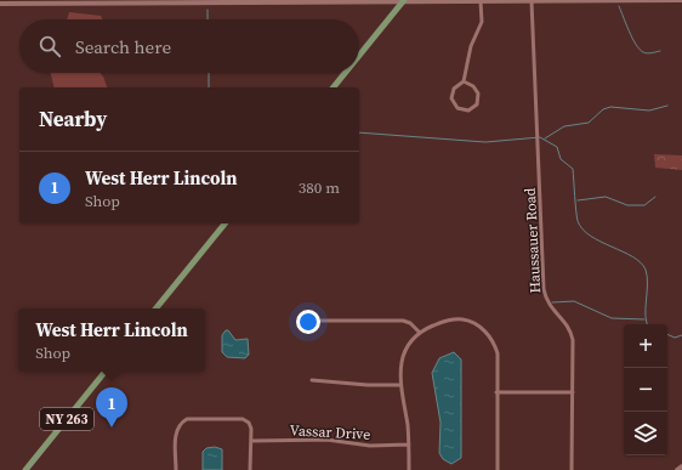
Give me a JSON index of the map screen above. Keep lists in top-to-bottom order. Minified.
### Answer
{"streets":{"main road":["NY 263"],"street":["Haussauer Road","Vassar Drive"]},"page":{"search":"Search here","heading":"Nearby","list":[{"mark":"1","name":"West Herr Lincoln","note":"Shop","value":"380 m"}],"popup":["West Herr Lincoln","Shop"],"map_buttons":["+","−"],"pins":"1"}}
